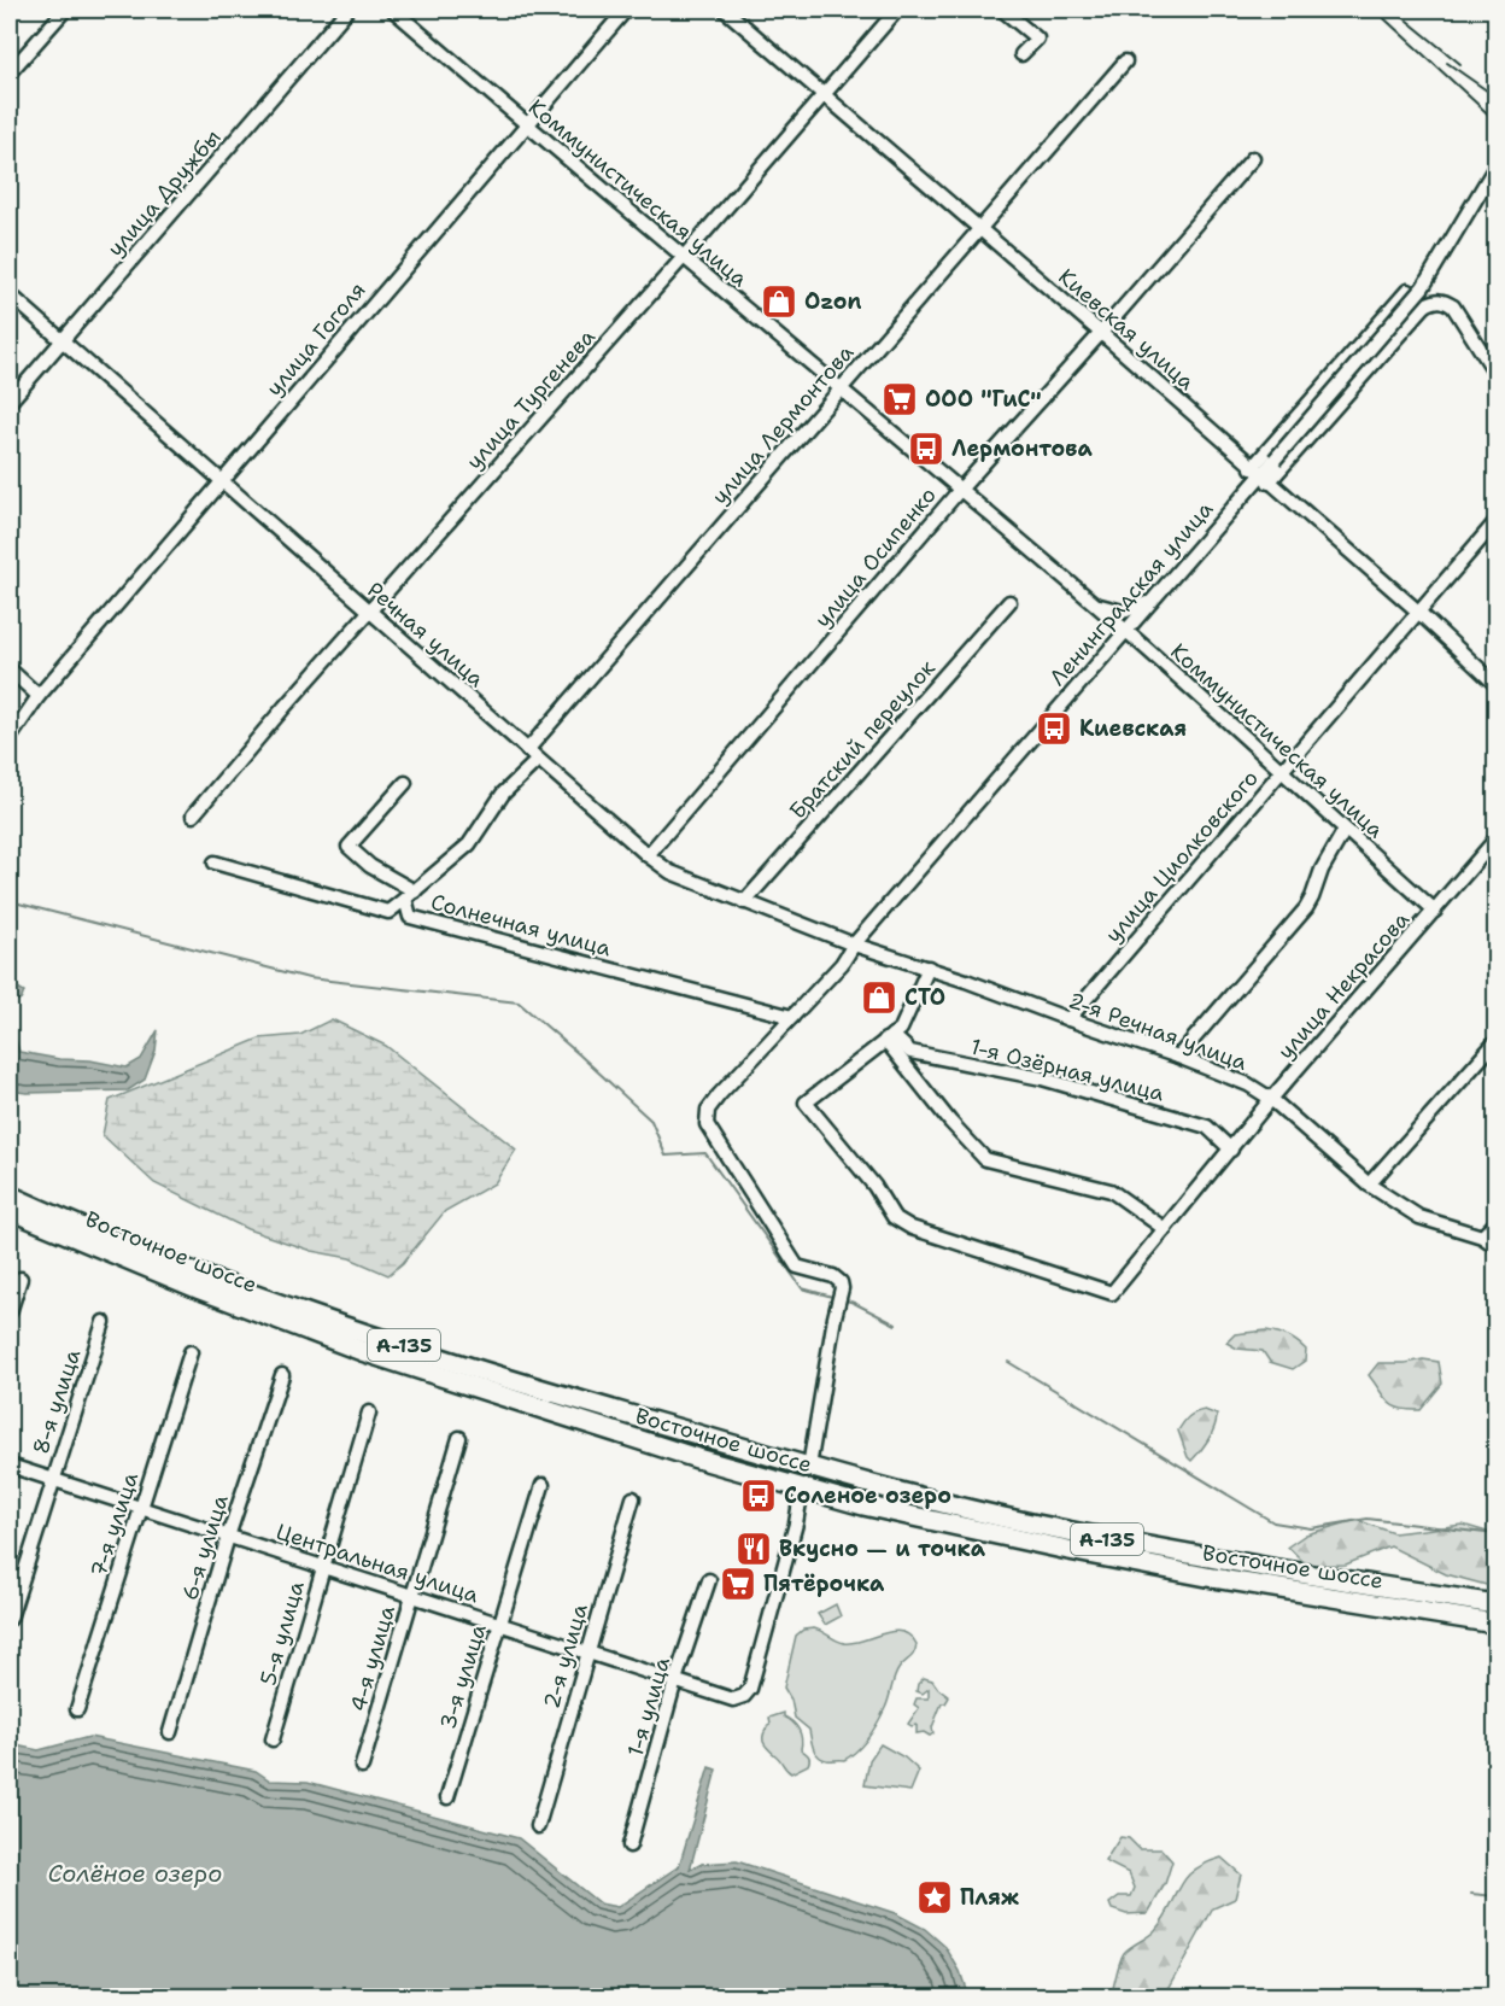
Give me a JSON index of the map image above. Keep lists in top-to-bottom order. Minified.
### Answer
{"streets":{"highway":["Восточное шоссе","А-135"],"street":["улица Дружбы","Коммунистическая улица","Киевская улица","улица Гоголя","улица Тургенева","улица Лермонтова","улица Осипенко","Ленинградская улица","Речная улица","Братский переулок","улица Циолковского","Солнечная улица","улица Некрасова","2-я Речная улица","1-я Озёрная улица","8-я улица","7-я улица","6-я улица","Центральная улица","5-я улица","2-я улица","4-я улица","3-я улица","1-я улица"]},"crossings":[["улица Дружбы","Речная улица"],["Коммунистическая улица","улица Гоголя"],["Коммунистическая улица","улица Тургенева"],["Коммунистическая улица","улица Лермонтова"],["Коммунистическая улица","улица Осипенко"],["Коммунистическая улица","Ленинградская улица"],["Коммунистическая улица","улица Циолковского"],["Коммунистическая улица","улица Некрасова"],["Киевская улица","улица Тургенева"],["Киевская улица","улица Лермонтова"],["Киевская улица","улица Осипенко"],["Киевская улица","Ленинградская улица"],["Киевская улица","улица Циолковского"],["улица Гоголя","Речная улица"],["улица Тургенева","Речная улица"],["улица Лермонтова","Речная улица"],["улица Лермонтова","Солнечная улица"],["улица Осипенко","Речная улица"],["Ленинградская улица","Речная улица"],["Ленинградская улица","Солнечная улица"],["Ленинградская улица","2-я Речная улица"],["Ленинградская улица","Восточное шоссе"],["Речная улица","Братский переулок"],["Речная улица","2-я Речная улица"],["улица Циолковского","2-я Речная улица"],["улица Некрасова","2-я Речная улица"],["улица Некрасова","1-я Озёрная улица"],["Восточное шоссе","Центральная улица"],["8-я улица","Центральная улица"],["7-я улица","Центральная улица"],["6-я улица","Центральная улица"],["Центральная улица","5-я улица"],["Центральная улица","2-я улица"],["Центральная улица","4-я улица"],["Центральная улица","3-я улица"],["Центральная улица","1-я улица"]],"water":["Солёное озеро"],"places":{"shop":["Ozon","СТО"],"supermarket":["ООО \"ГиС\"","Пятёрочка"],"bus stop":["Лермонтова","Киевская","Соленое озеро"],"restaurant":["Вкусно — и точка"],"place":["Пляж"]}}
